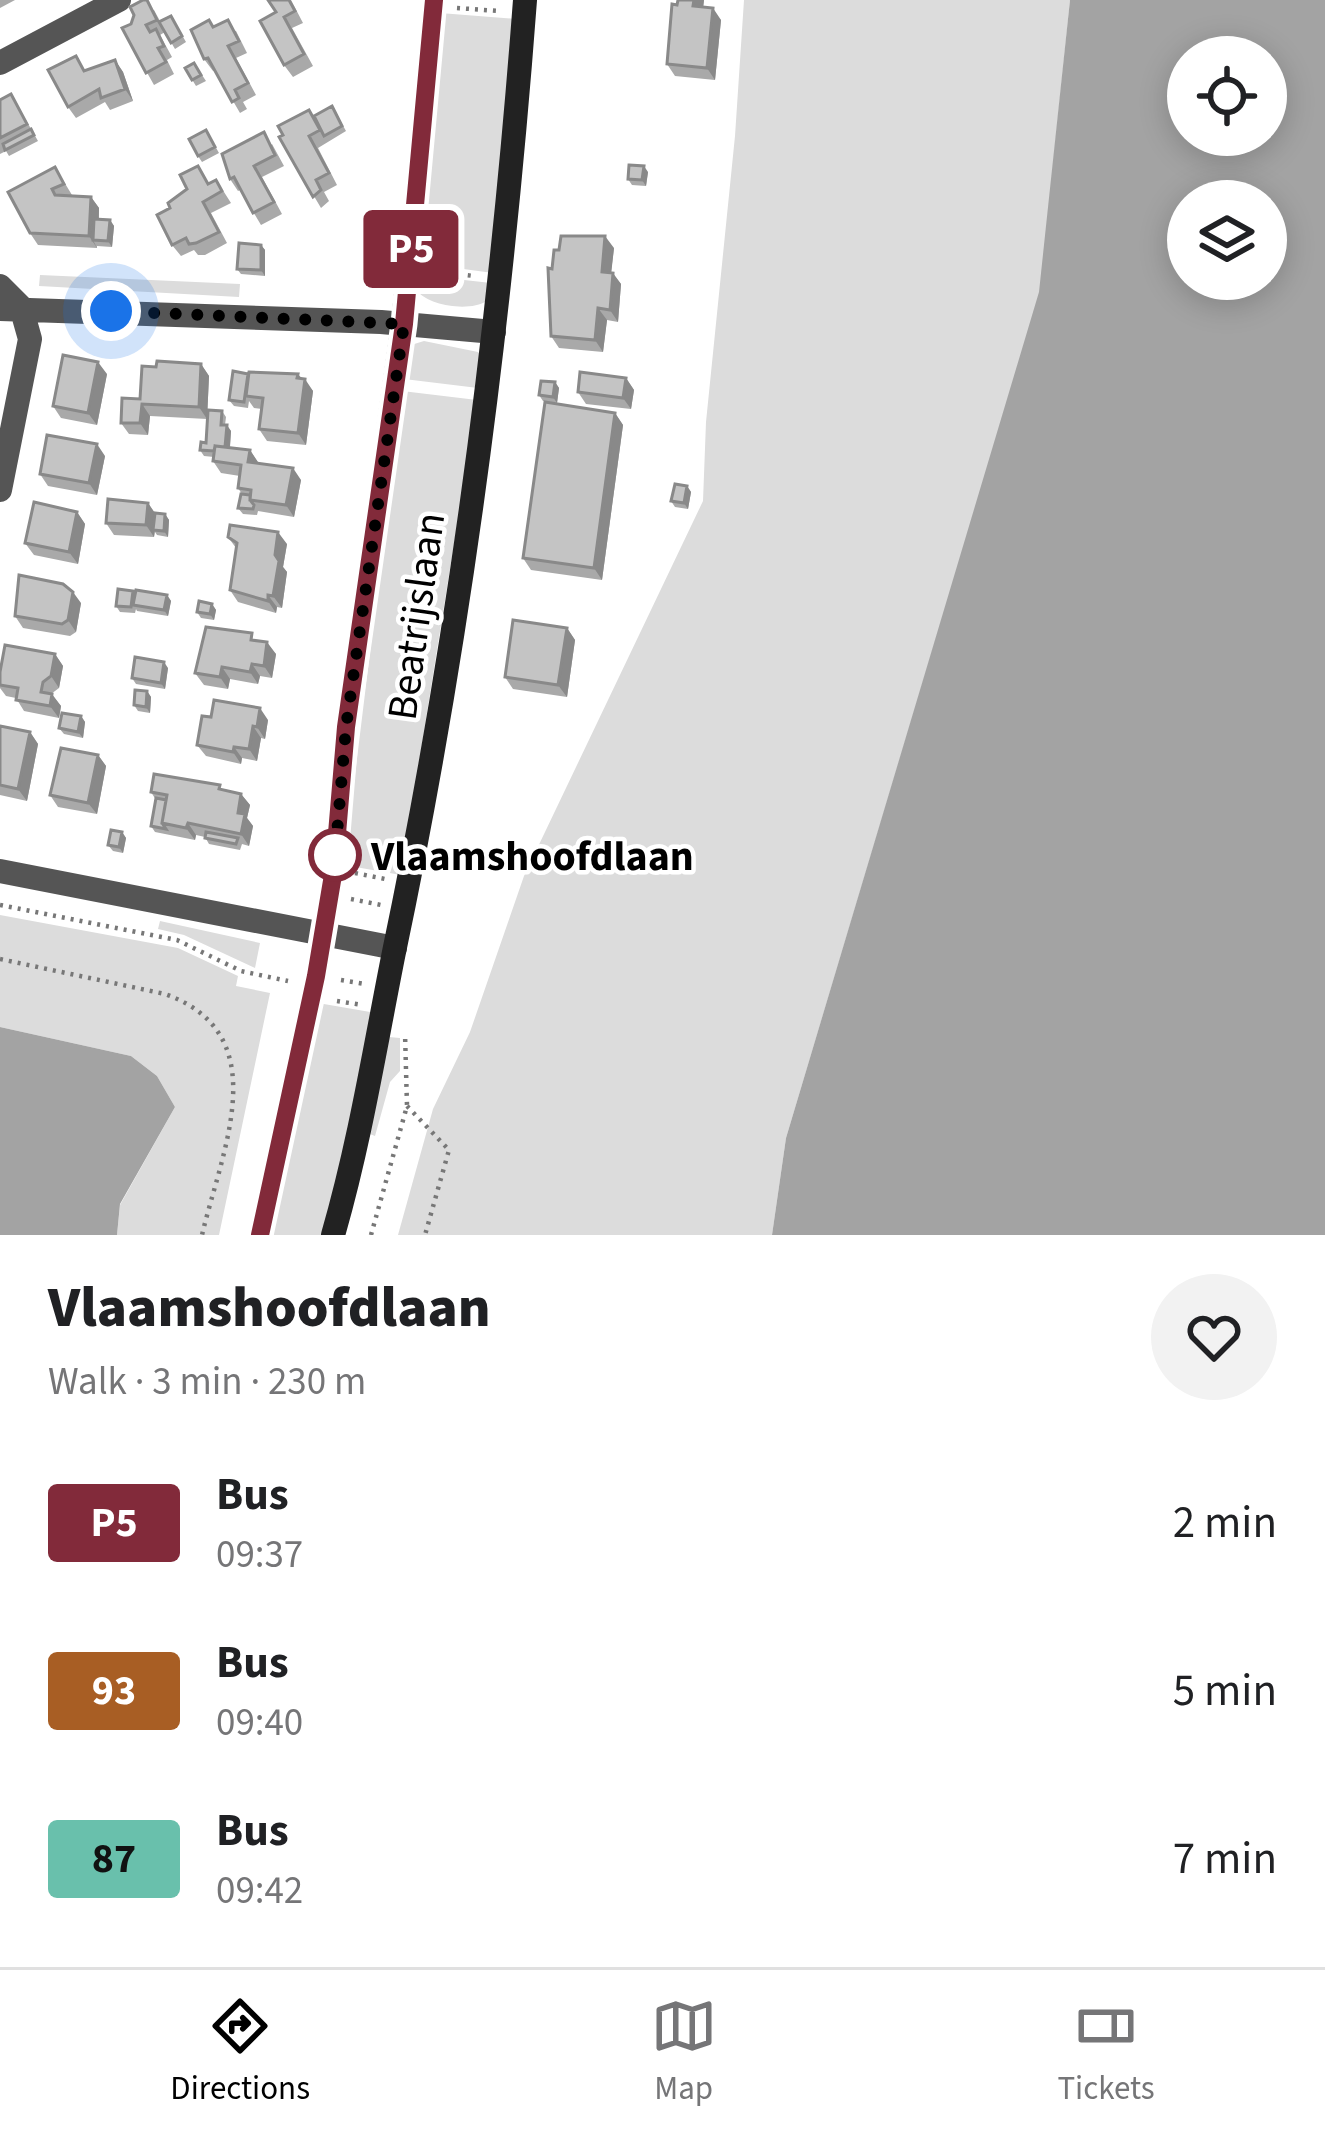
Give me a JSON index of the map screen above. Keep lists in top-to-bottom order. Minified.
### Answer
{"streets":{"street":["Beatrijslaan"]},"places":["Vlaamshoofdlaan"],"lines":["bus line P5"],"page":{"on_map":"P5","heading":["Vlaamshoofdlaan","Walk · 3 min · 230 m"],"list":[{"mark":"P5","name":"Bus","note":"09:37","value":"2 min"},{"mark":"93","name":"Bus","note":"09:40","value":"5 min"},{"mark":"87","name":"Bus","note":"09:42","value":"7 min"}],"tabs":["Directions","Map","Tickets"]}}
